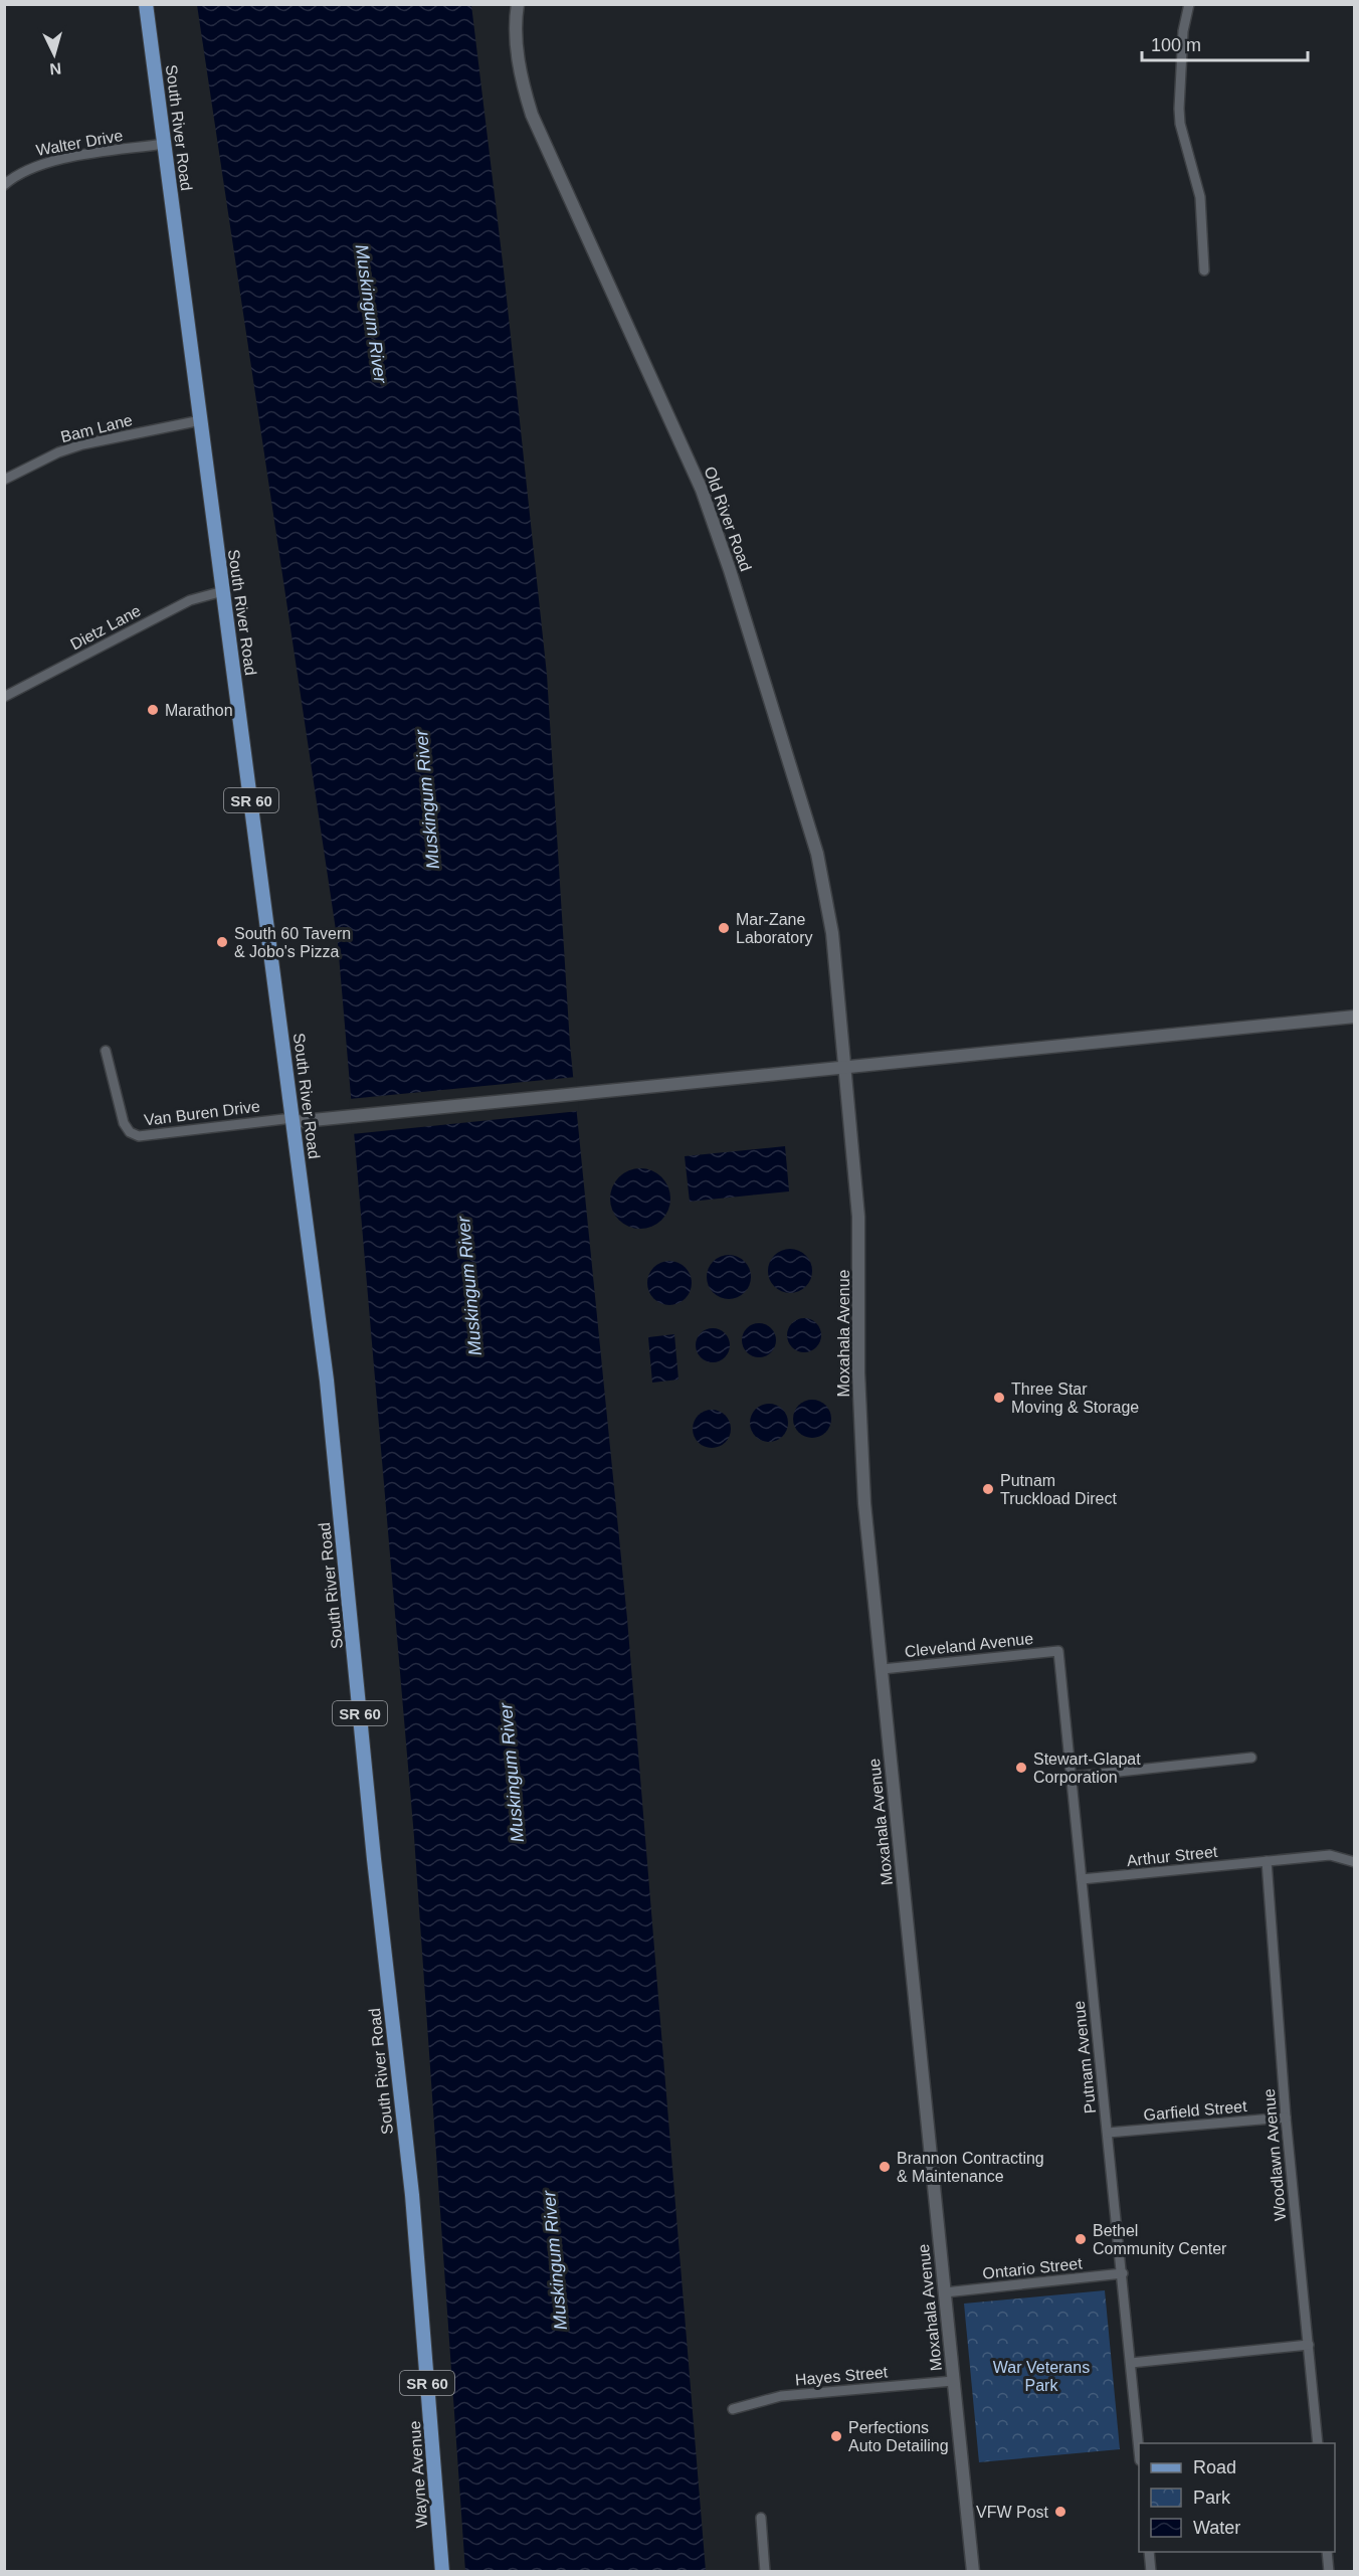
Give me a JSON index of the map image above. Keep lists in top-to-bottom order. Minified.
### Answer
{"streets":{"main road":["South River Road","Old River Road","SR 60","Moxahala Avenue","Wayne Avenue"],"street":["Walter Drive","Bam Lane","Dietz Lane","Van Buren Drive","Cleveland Avenue","Arthur Street","Putnam Avenue","Garfield Street","Woodlawn Avenue","Ontario Street","Hayes Street"]},"crossings":[["South River Road","Walter Drive"],["South River Road","Bam Lane"],["South River Road","Dietz Lane"],["South River Road","Van Buren Drive"],["South River Road","Wayne Avenue"],["Old River Road","Moxahala Avenue"],["Moxahala Avenue","Cleveland Avenue"],["Moxahala Avenue","Ontario Street"],["Moxahala Avenue","Hayes Street"],["Cleveland Avenue","Putnam Avenue"],["Arthur Street","Putnam Avenue"],["Arthur Street","Woodlawn Avenue"],["Putnam Avenue","Garfield Street"],["Putnam Avenue","Ontario Street"],["Garfield Street","Woodlawn Avenue"]],"water":["Muskingum River"],"parks":["War Veterans Park"],"places":["Marathon","Mar-Zane Laboratory","South 60 Tavern & Jobo's Pizza","Three Star Moving & Storage","Putnam Truckload Direct","Stewart-Glapat Corporation","Brannon Contracting & Maintenance","Bethel Community Center","Perfections Auto Detailing","VFW Post"],"legend":["Road","Park","Water"],"scale_bar":"100 m","north":"bottom"}
